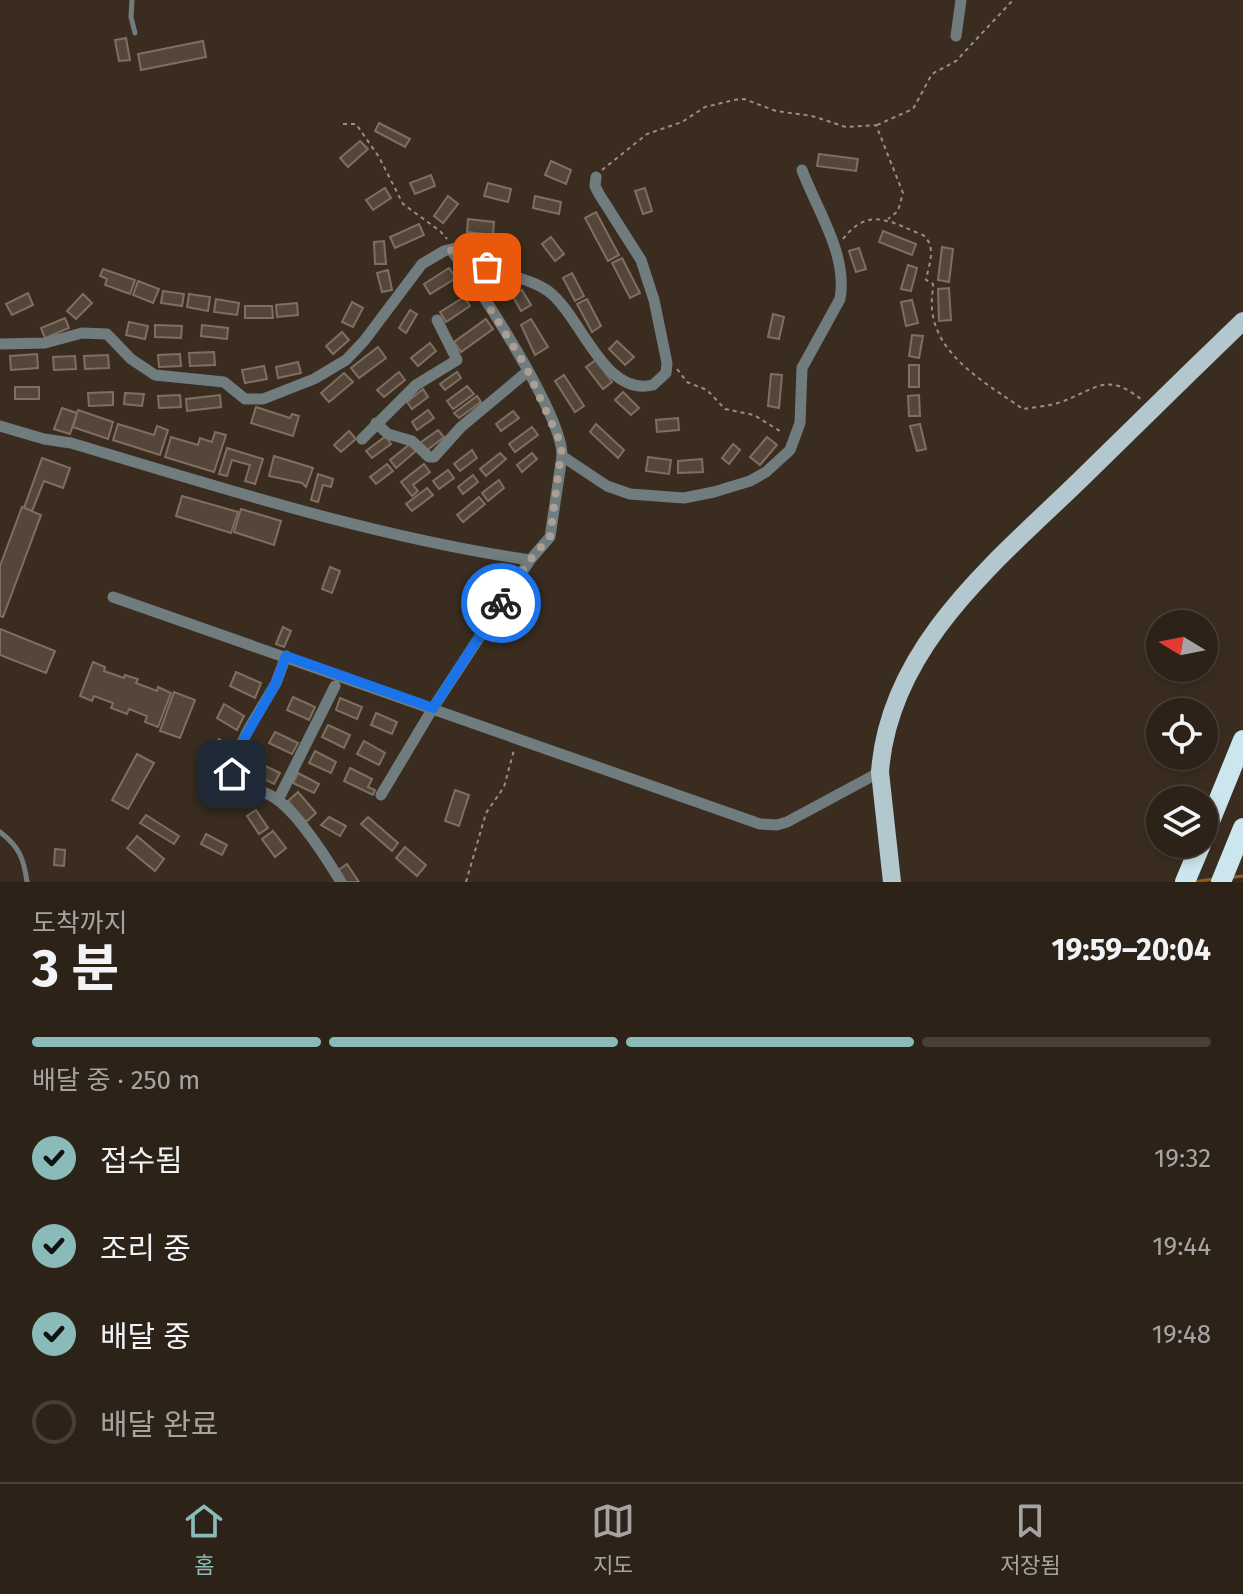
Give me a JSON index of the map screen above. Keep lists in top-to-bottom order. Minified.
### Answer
{"north":"left","page":{"heading":["3 분","도착까지","19:59–20:04"],"bar":"배달 중 · 250 m","list":[["접수됨","19:32"],["조리 중","19:44"],["배달 중","19:48"],"배달 완료"],"tabs":["홈","지도","저장됨"]}}
